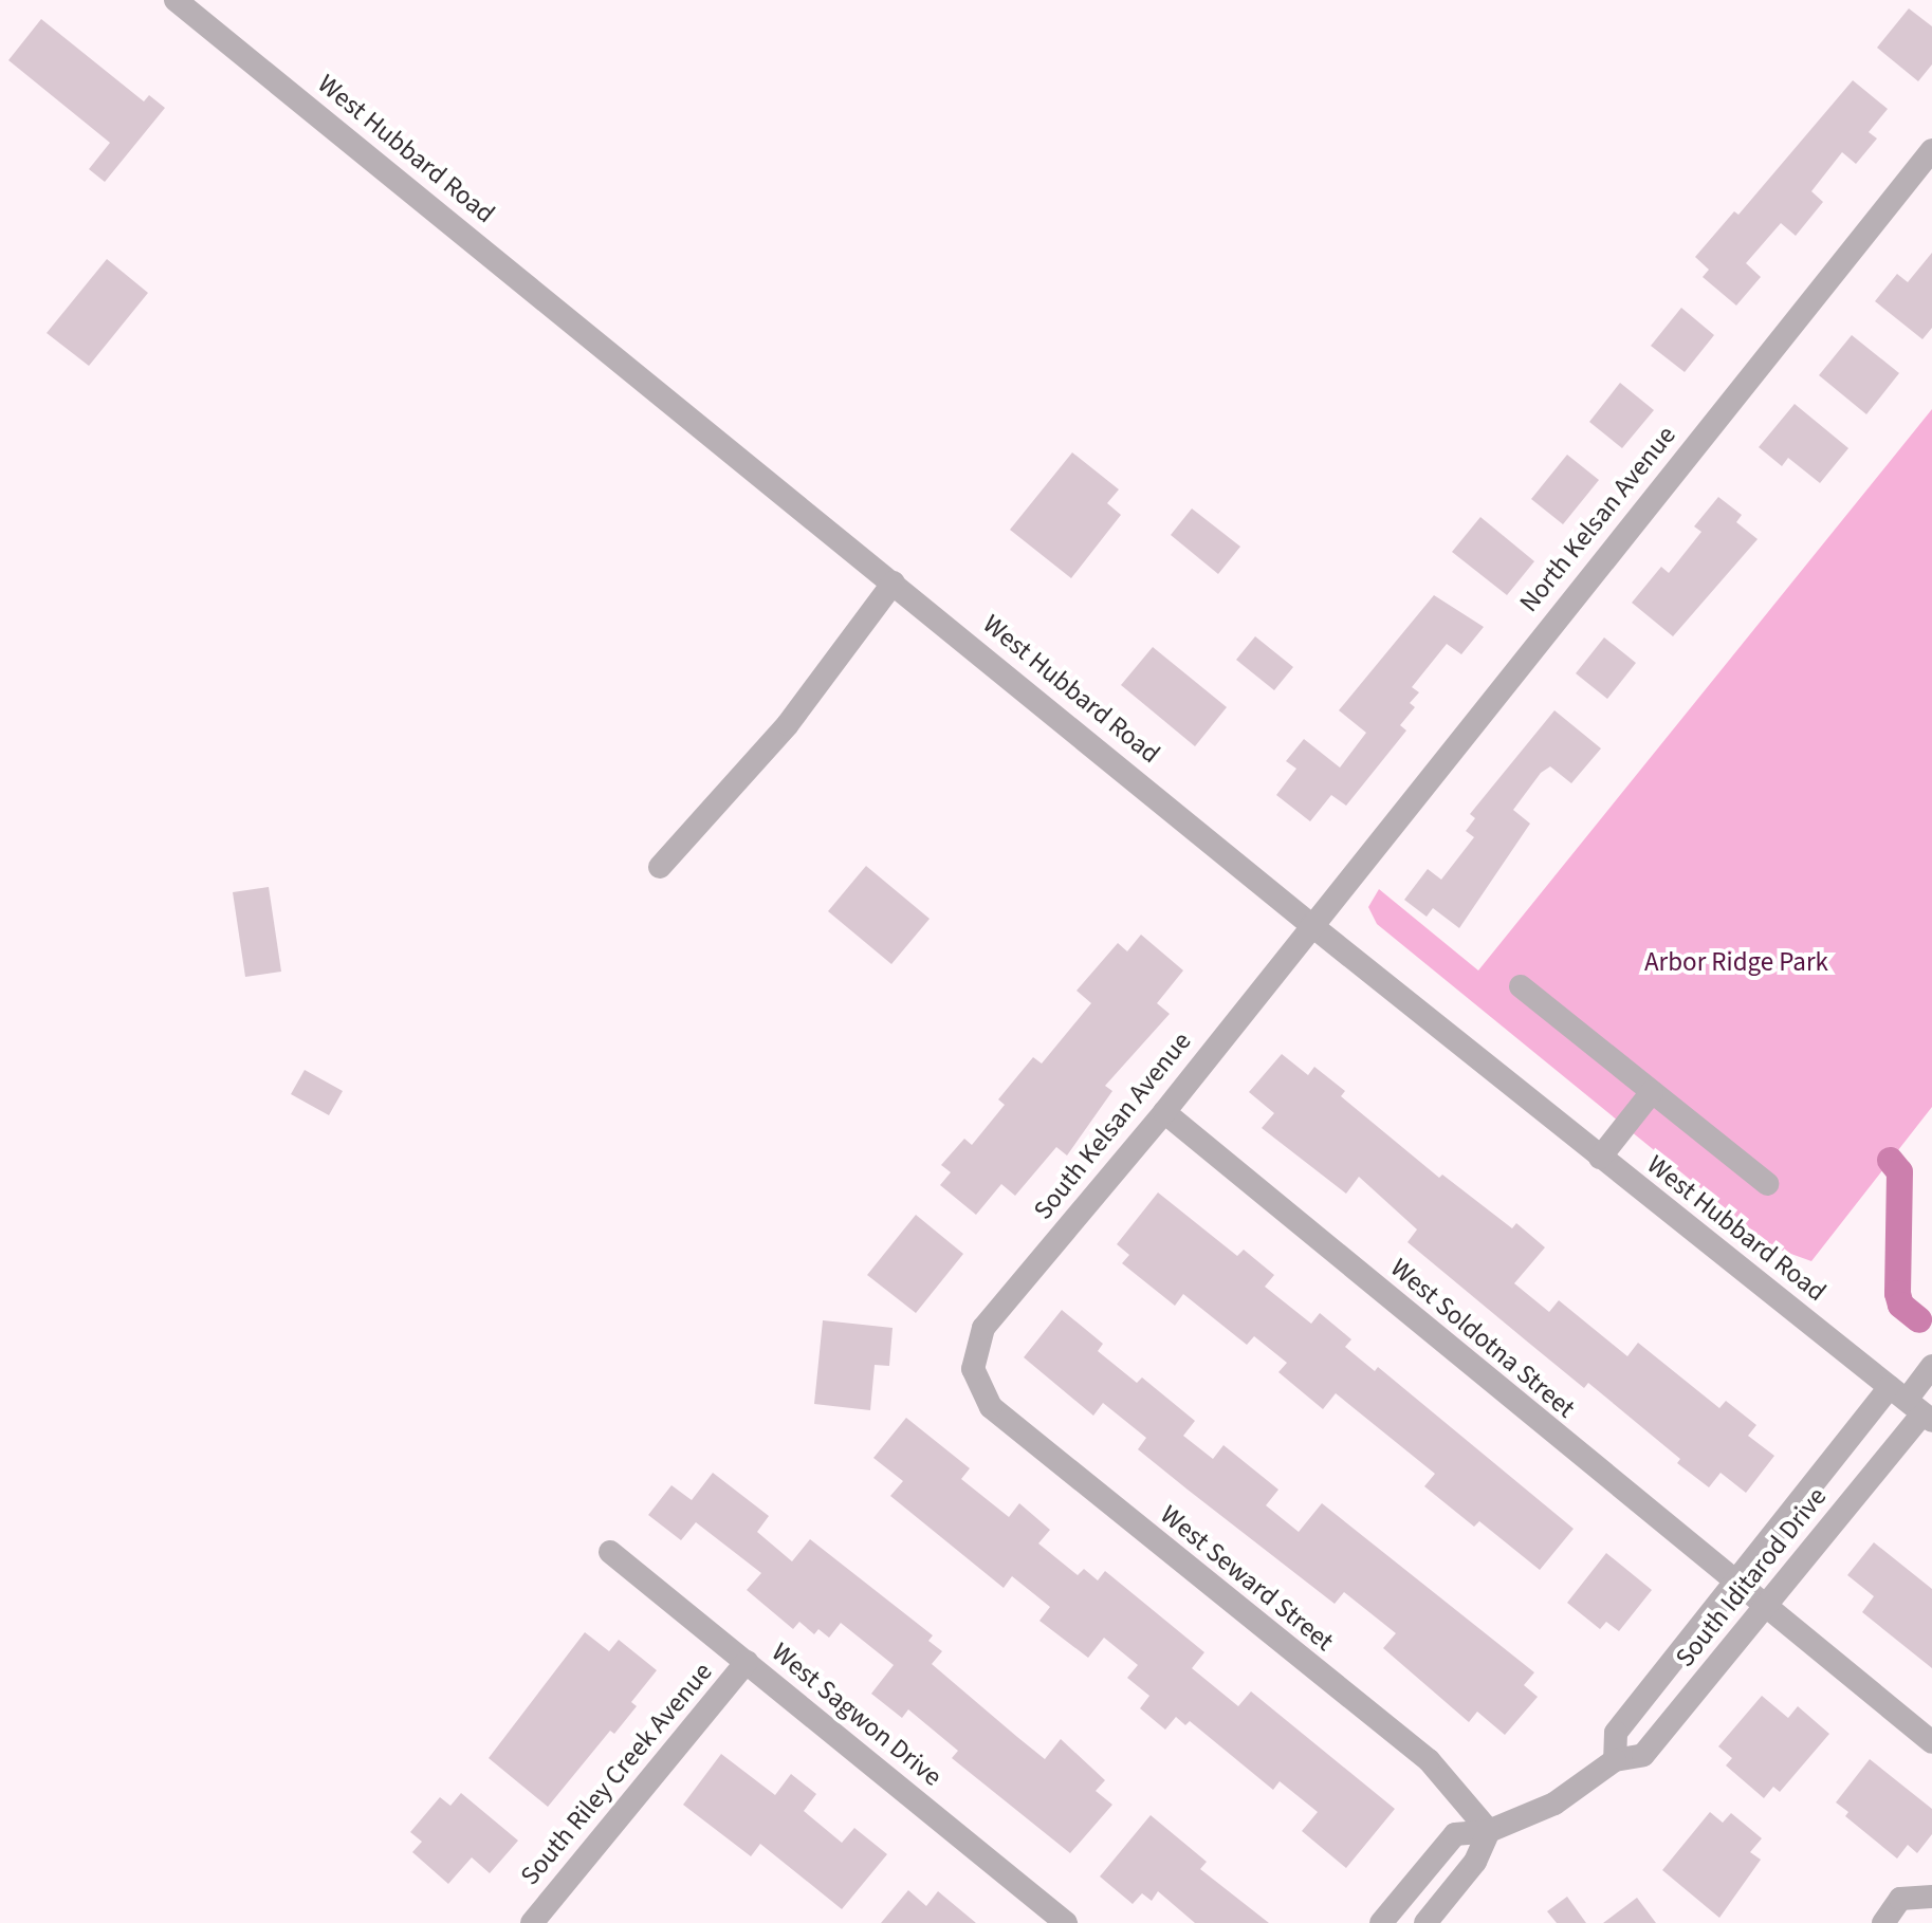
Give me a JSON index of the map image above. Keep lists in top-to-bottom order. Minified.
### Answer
{"streets":{"street":["West Hubbard Road","North Kelsan Avenue","South Kelsan Avenue","West Soldotna Street","South Iditarod Drive","West Seward Street","West Sagwon Drive","South Riley Creek Avenue"]},"crossings":[["West Hubbard Road","North Kelsan Avenue"],["West Hubbard Road","South Kelsan Avenue"],["West Hubbard Road","South Iditarod Drive"],["North Kelsan Avenue","South Kelsan Avenue"],["South Kelsan Avenue","West Soldotna Street"],["South Kelsan Avenue","West Seward Street"],["West Soldotna Street","South Iditarod Drive"],["South Iditarod Drive","West Seward Street"],["West Sagwon Drive","South Riley Creek Avenue"]],"parks":["Arbor Ridge Park"]}
